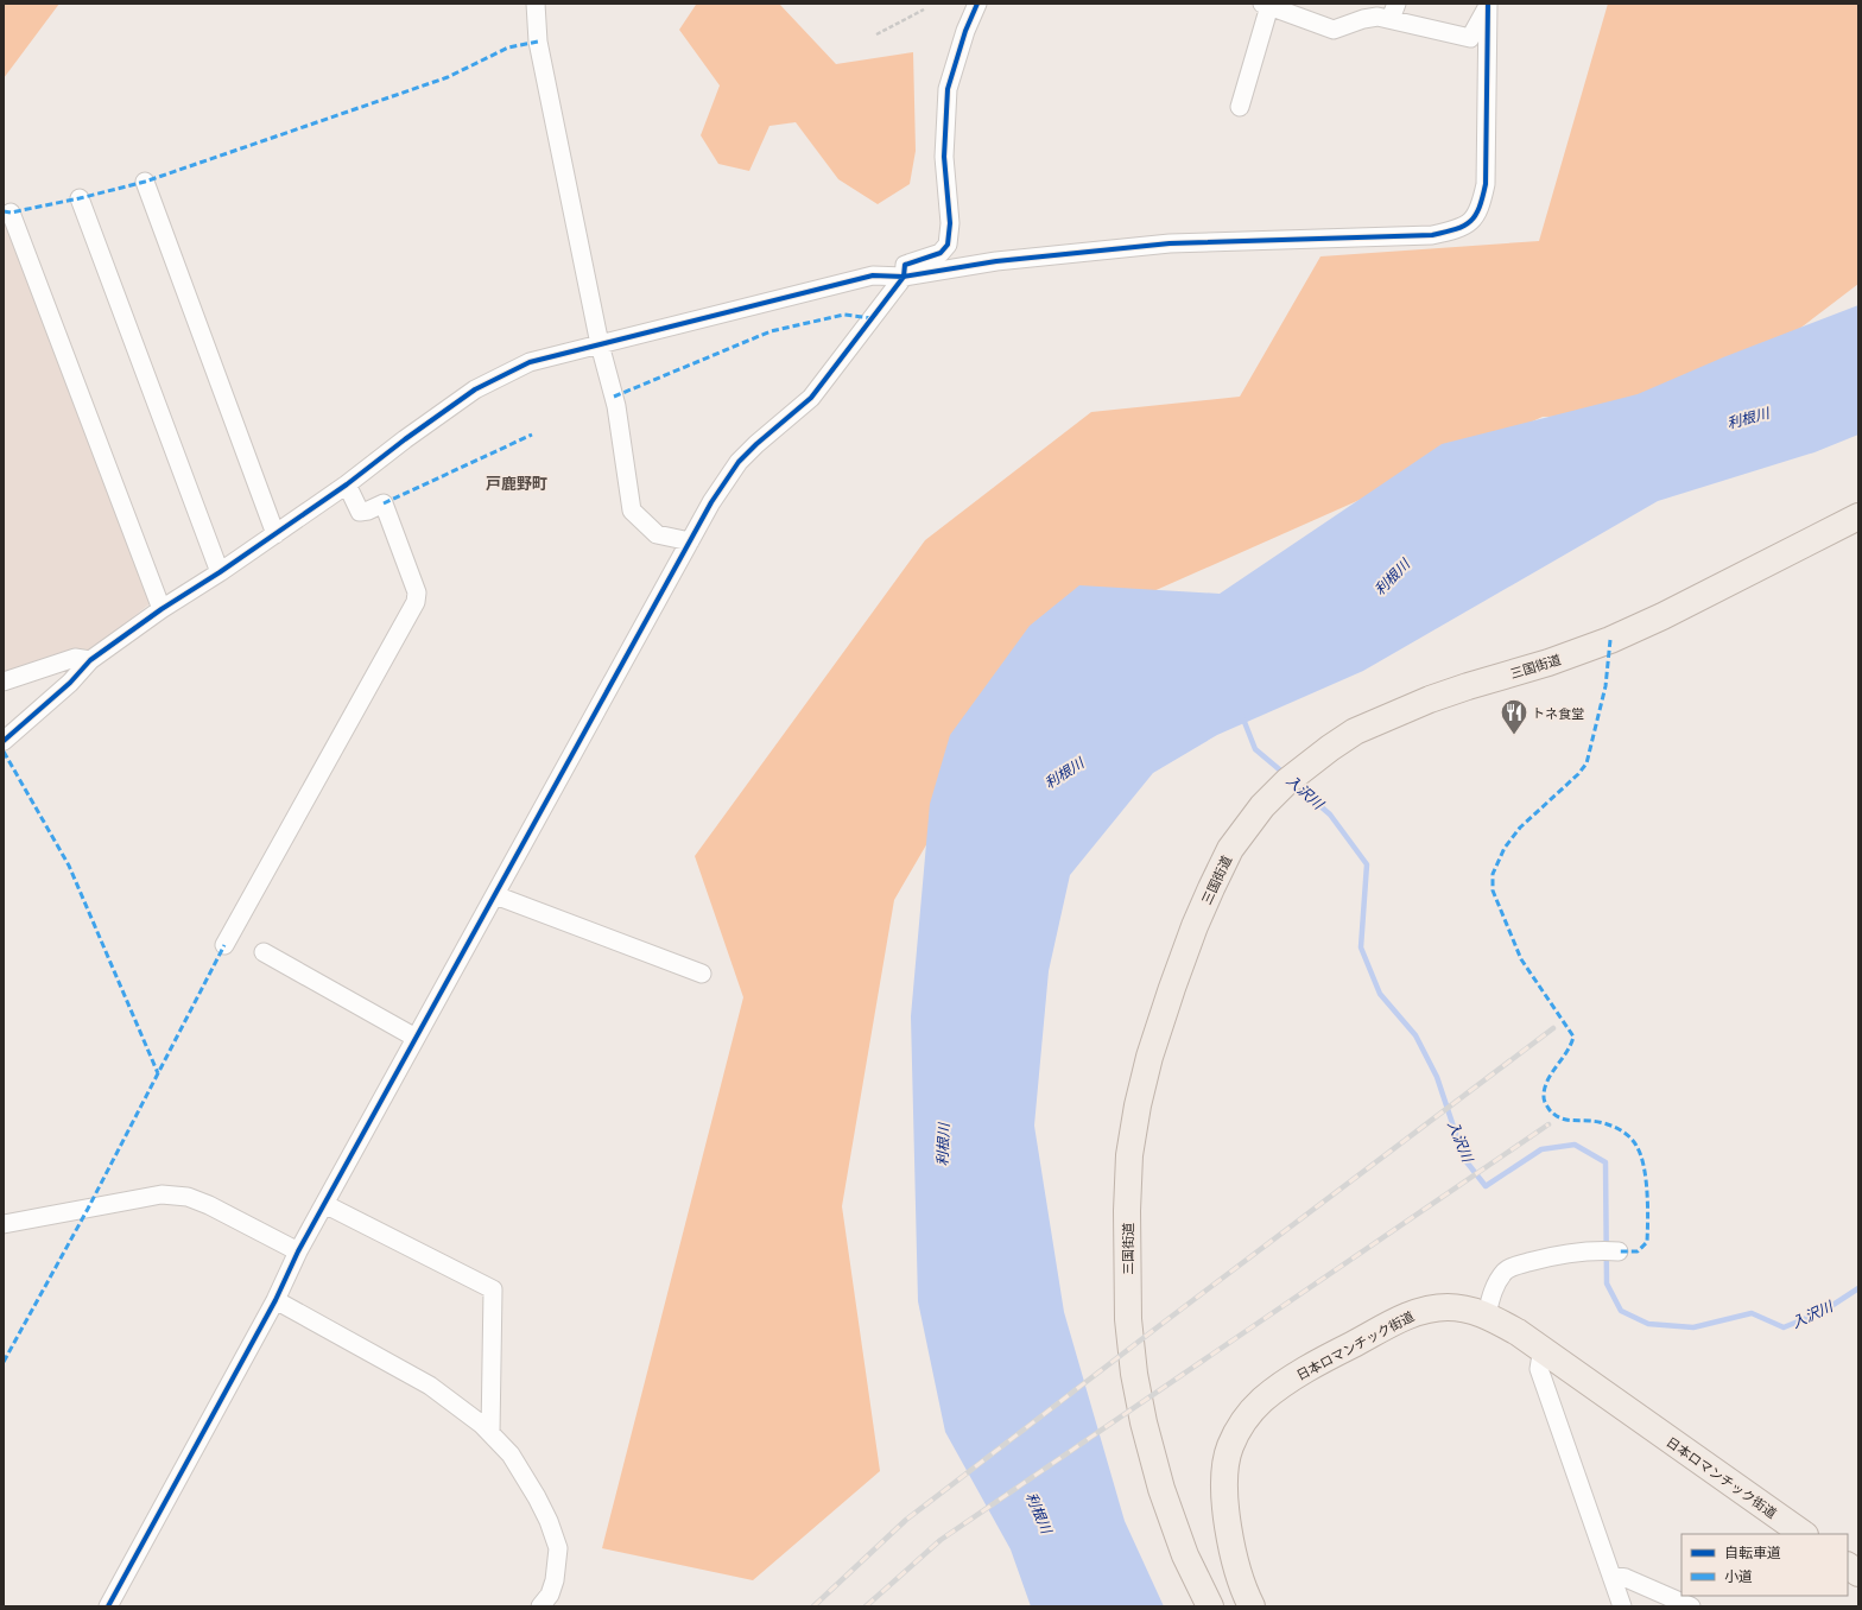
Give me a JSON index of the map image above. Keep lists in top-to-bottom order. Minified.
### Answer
{"streets":{"highway":["三国街道","日本ロマンチック街道"]},"districts":["戸鹿野町"],"water":["利根川","入沢川"],"places":{"restaurant":["トネ食堂"]},"legend":["自転車道","小道"]}
